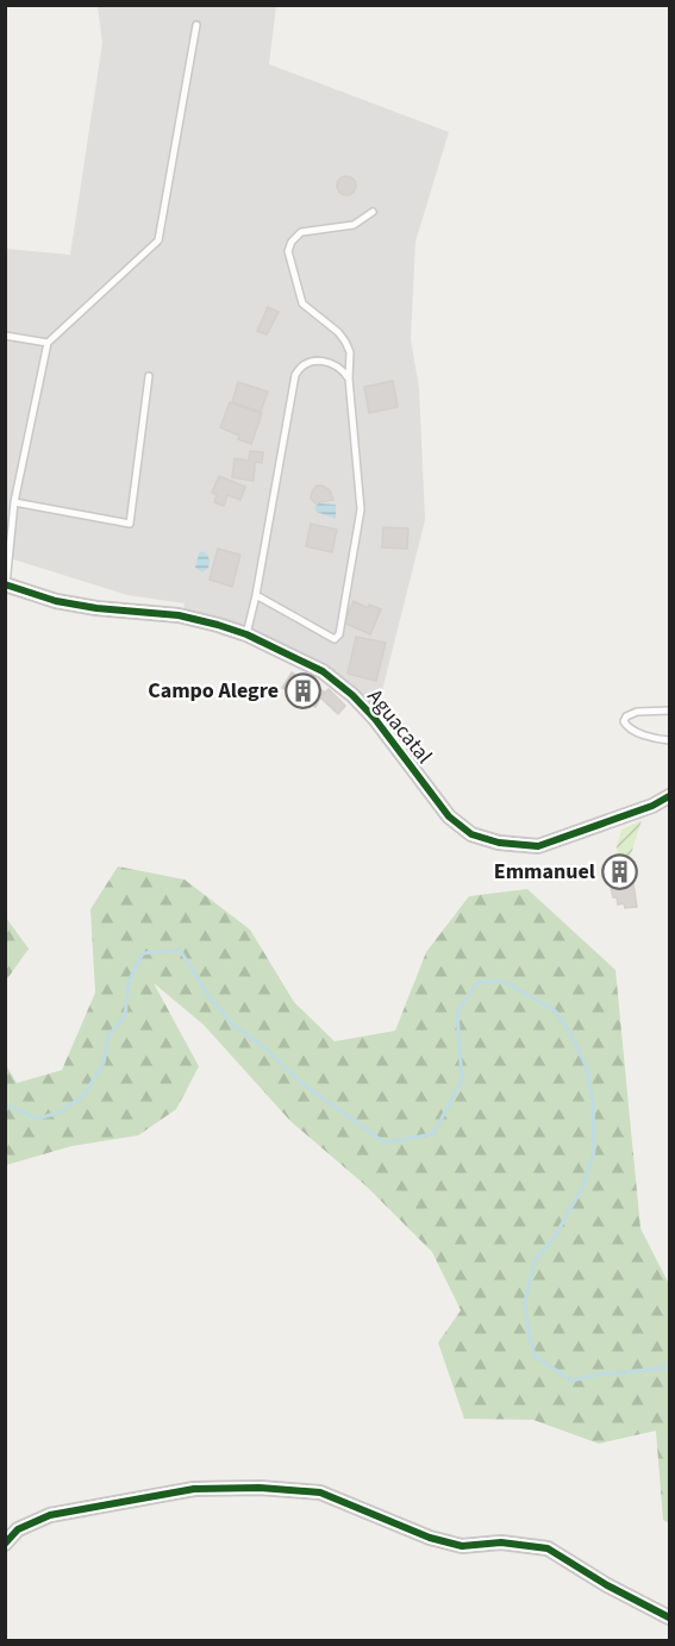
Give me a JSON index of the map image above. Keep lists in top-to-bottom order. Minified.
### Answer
{"streets":{"street":["Aguacatal"]},"places":{"building":["Campo Alegre","Emmanuel"]}}
